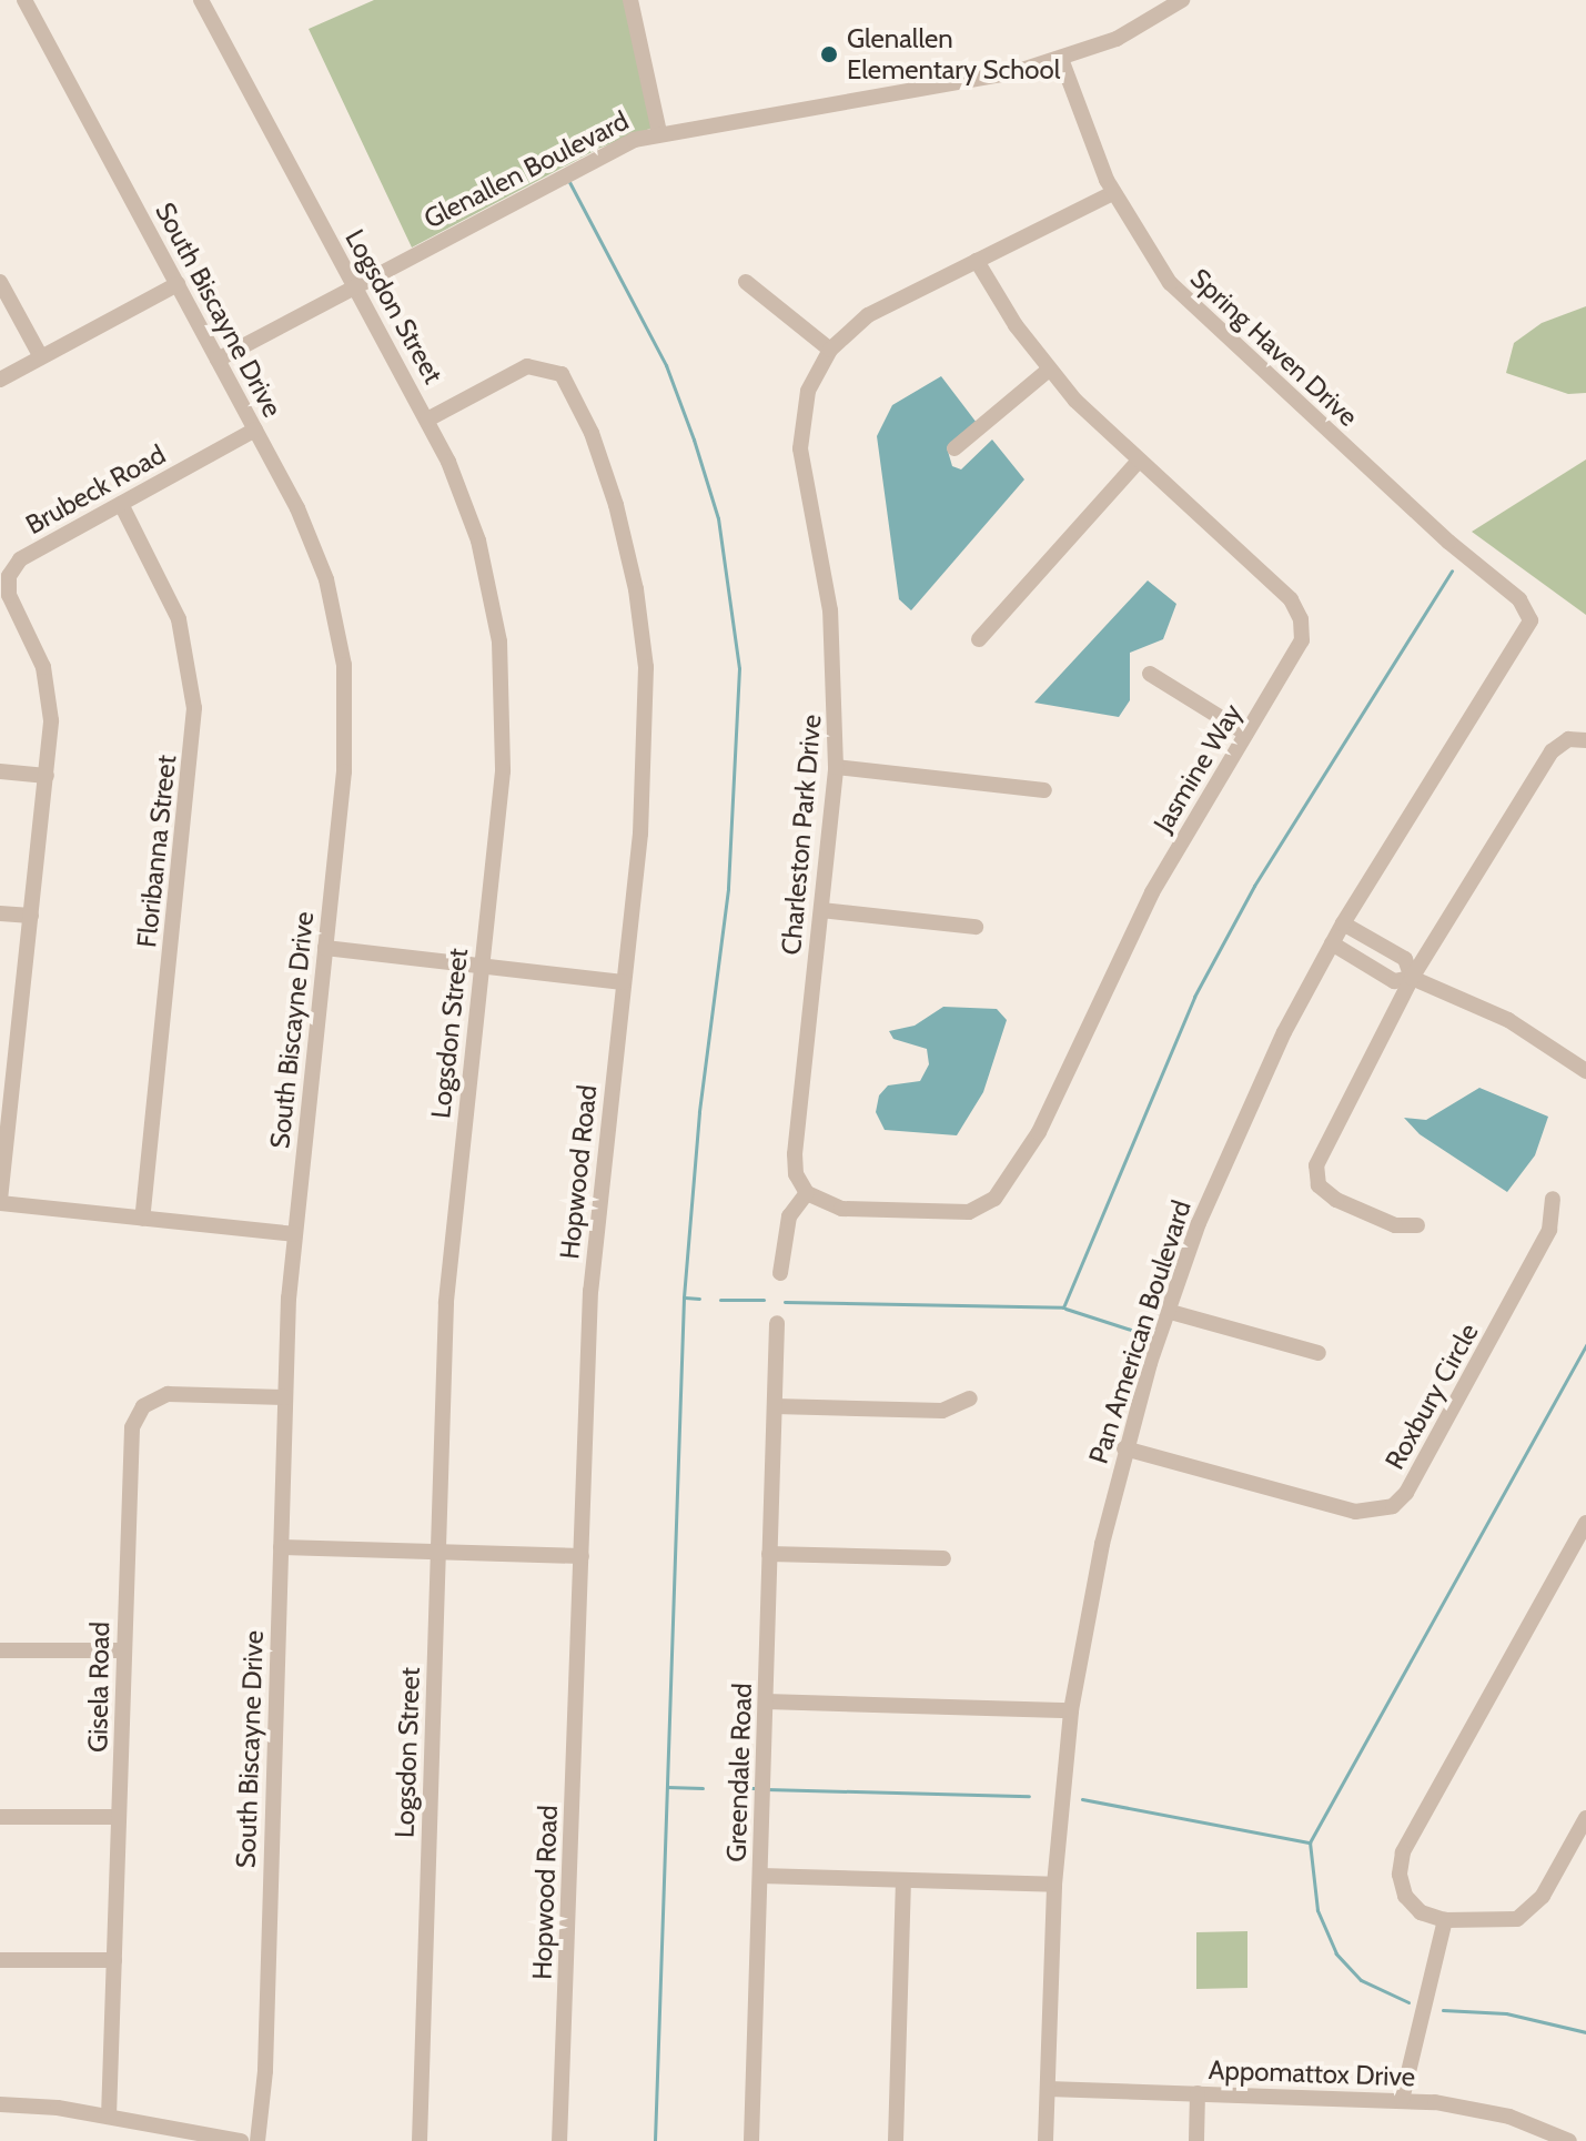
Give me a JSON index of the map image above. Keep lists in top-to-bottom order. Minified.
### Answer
{"streets":{"street":["Glenallen Boulevard","Logsdon Street","South Biscayne Drive","Spring Haven Drive","Brubeck Road","Jasmine Way","Charleston Park Drive","Floribanna Street","Hopwood Road","Pan American Boulevard","Roxbury Circle","Gisela Road","Greendale Road","Appomattox Drive"]},"crossings":[["Glenallen Boulevard","Logsdon Street"],["Glenallen Boulevard","South Biscayne Drive"],["Glenallen Boulevard","Spring Haven Drive"],["Logsdon Street","Hopwood Road"],["South Biscayne Drive","Brubeck Road"],["South Biscayne Drive","Gisela Road"],["Spring Haven Drive","Charleston Park Drive"],["Spring Haven Drive","Pan American Boulevard"],["Brubeck Road","Floribanna Street"],["Jasmine Way","Charleston Park Drive"],["Pan American Boulevard","Roxbury Circle"],["Pan American Boulevard","Appomattox Drive"]],"places":["Glenallen Elementary School"]}
